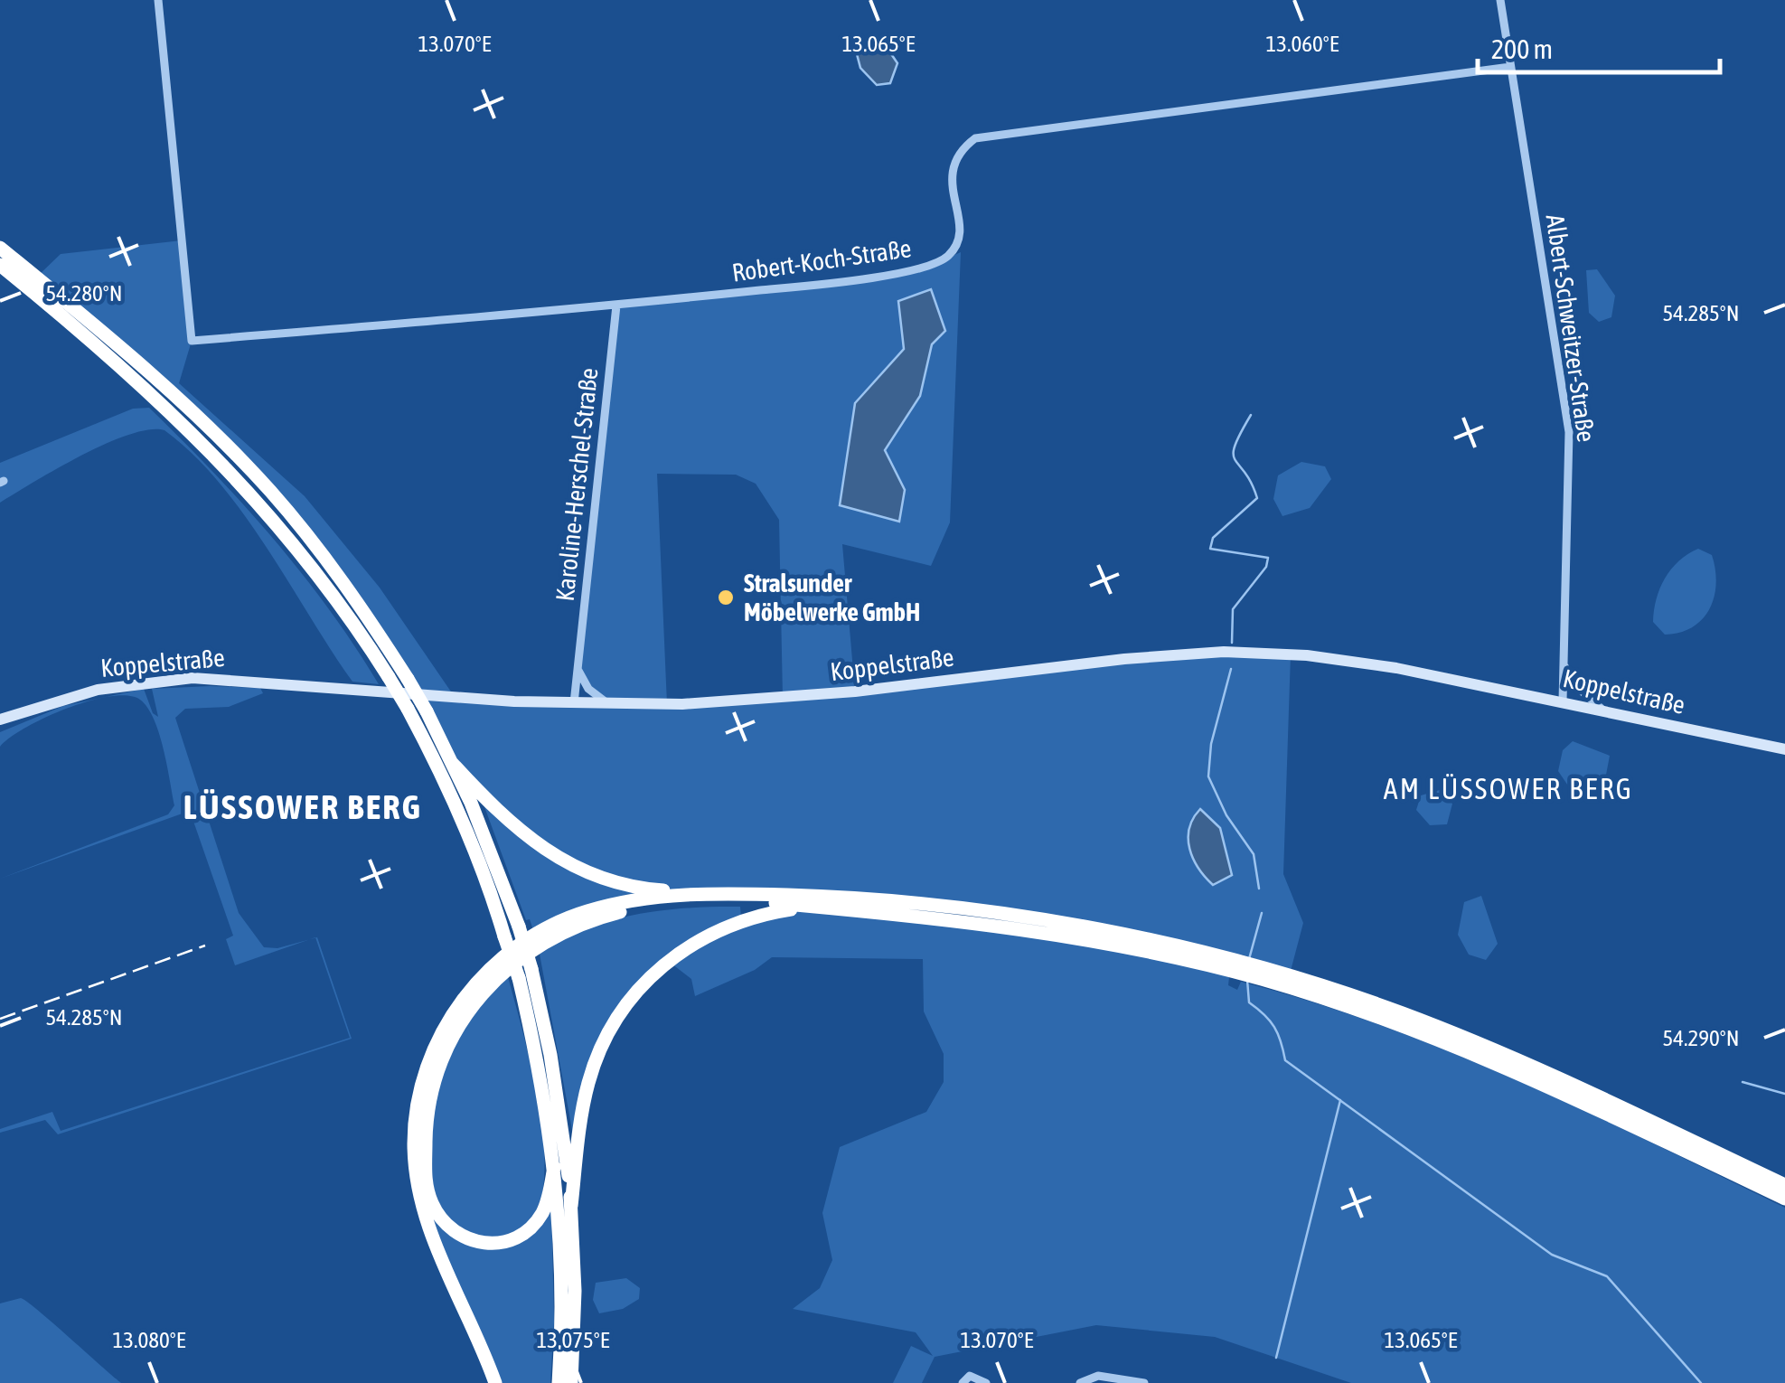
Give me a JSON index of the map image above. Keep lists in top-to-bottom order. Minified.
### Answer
{"streets":{"street":["Robert-Koch-Straße","Albert-Schweitzer-Straße","Karoline-Herschel-Straße","Koppelstraße"]},"crossings":[["Robert-Koch-Straße","Albert-Schweitzer-Straße"],["Robert-Koch-Straße","Karoline-Herschel-Straße"],["Albert-Schweitzer-Straße","Koppelstraße"],["Karoline-Herschel-Straße","Koppelstraße"]],"districts":["AM LÜSSOWER BERG","LÜSSOWER BERG"],"places":["Stralsunder Möbelwerke GmbH"],"scale_bar":"200 m","coordinates":["13.070°E","13.060°E","13.065°E","54.280°N","54.285°N","54.290°N","13.080°E","13.075°E"]}
